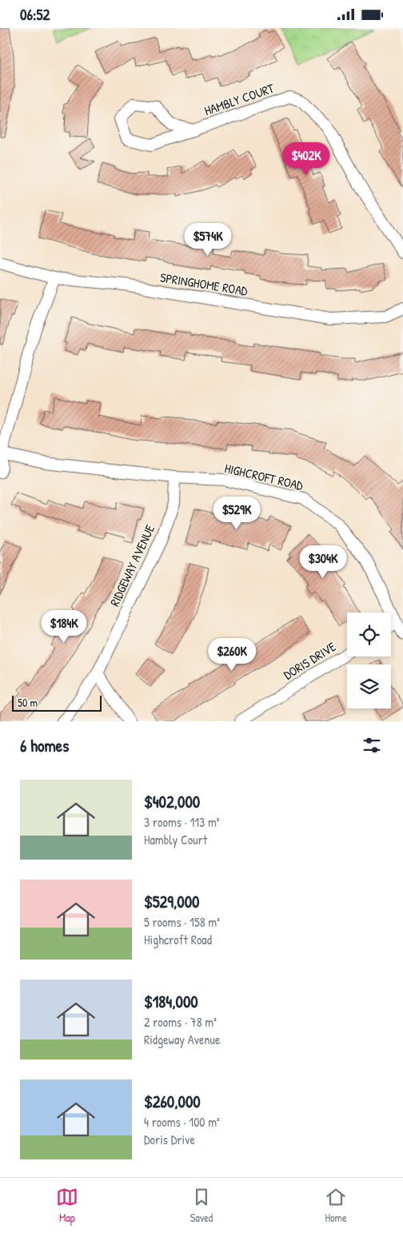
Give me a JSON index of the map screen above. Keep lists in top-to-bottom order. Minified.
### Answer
{"streets":{"street":["HAMBLY COURT","SPRINGHOME ROAD","HIGHCROFT ROAD","RIDGEWAY AVENUE","DORIS DRIVE"]},"crossings":[["HIGHCROFT ROAD","RIDGEWAY AVENUE"]],"scale_bar":"50 m","page":{"status":"06:52","price":["$402K","$574K","$529K","$304K","$184K","$260K"],"scale":"50 m","heading":"6 homes","list":[{"name":"$402,000","note":"3 rooms · 113 m² · Hambly Court"},{"name":"$529,000","note":"5 rooms · 158 m² · Highcroft Road"},{"name":"$184,000","note":"2 rooms · 78 m² · Ridgeway Avenue"},{"name":"$260,000","note":"4 rooms · 100 m² · Doris Drive"}],"tabs":["Map","Saved","Home"]}}
